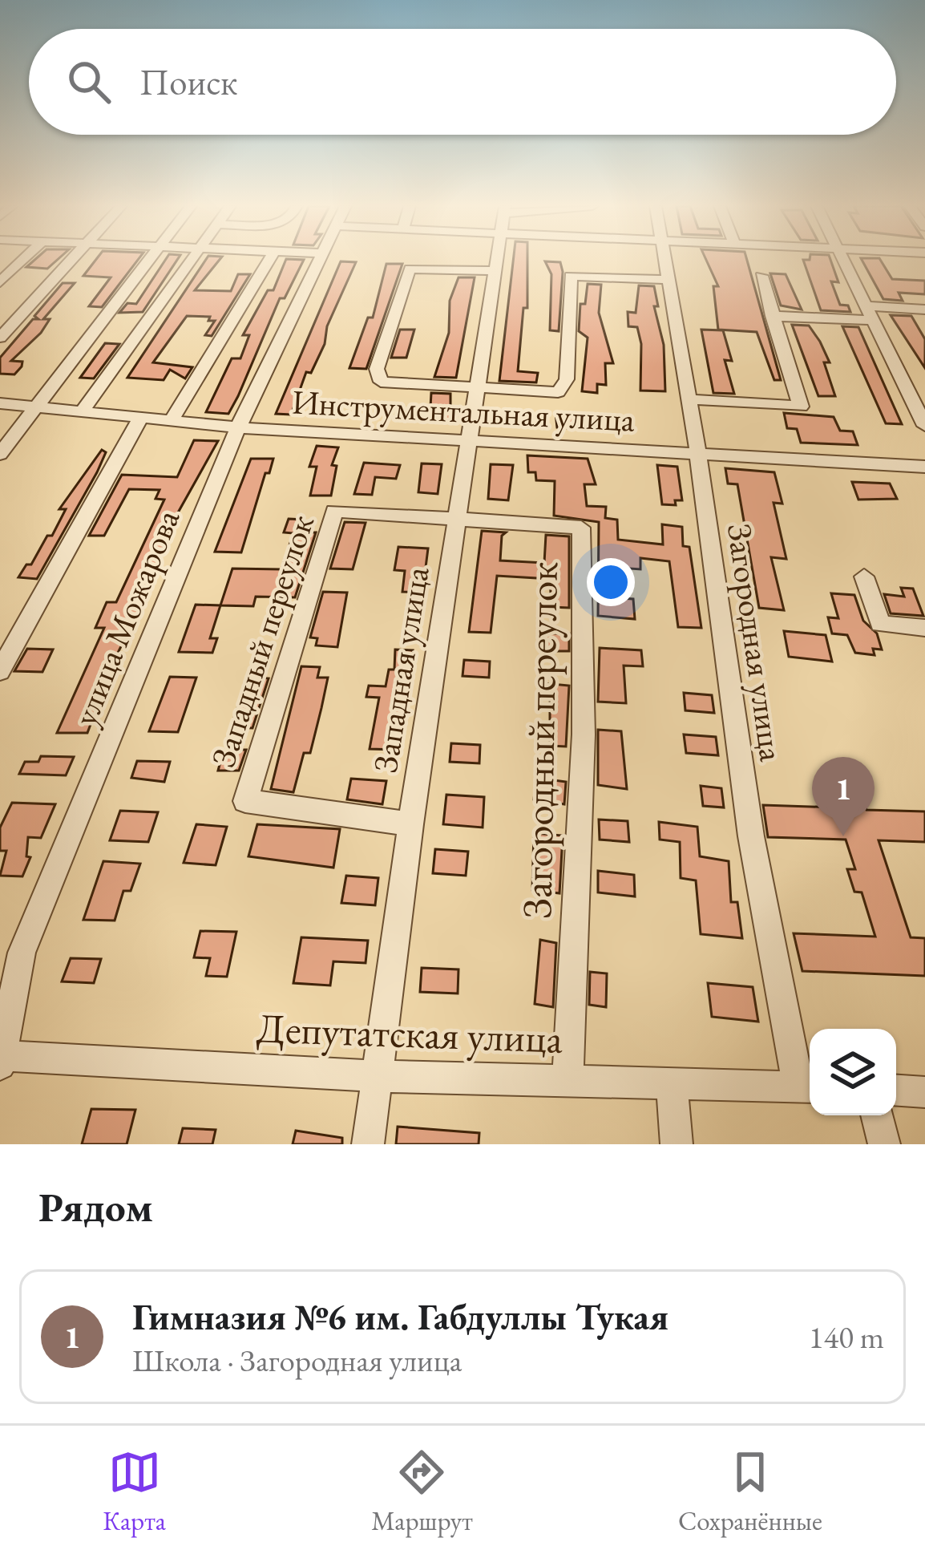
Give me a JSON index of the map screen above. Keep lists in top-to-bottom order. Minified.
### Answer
{"streets":{"street":["Инструментальная улица","улица Можарова","Западный переулок","Загородная улица","Западная улица","Загородный переулок","Депутатская улица"]},"crossings":[["Инструментальная улица","улица Можарова"],["Инструментальная улица","Загородная улица"],["Инструментальная улица","Западная улица"],["улица Можарова","Депутатская улица"],["Западный переулок","Западная улица"],["Западный переулок","Загородный переулок"],["Загородная улица","Депутатская улица"],["Западная улица","Загородный переулок"],["Западная улица","Депутатская улица"],["Загородный переулок","Депутатская улица"]],"page":{"search":"Поиск","pins":"1","heading":"Рядом","list":[{"mark":"1","name":"Гимназия №6 им. Габдуллы Тукая","note":"Школа · Загородная улица","value":"140 m"}],"nav":["Карта","Маршрут","Сохранённые"]}}
